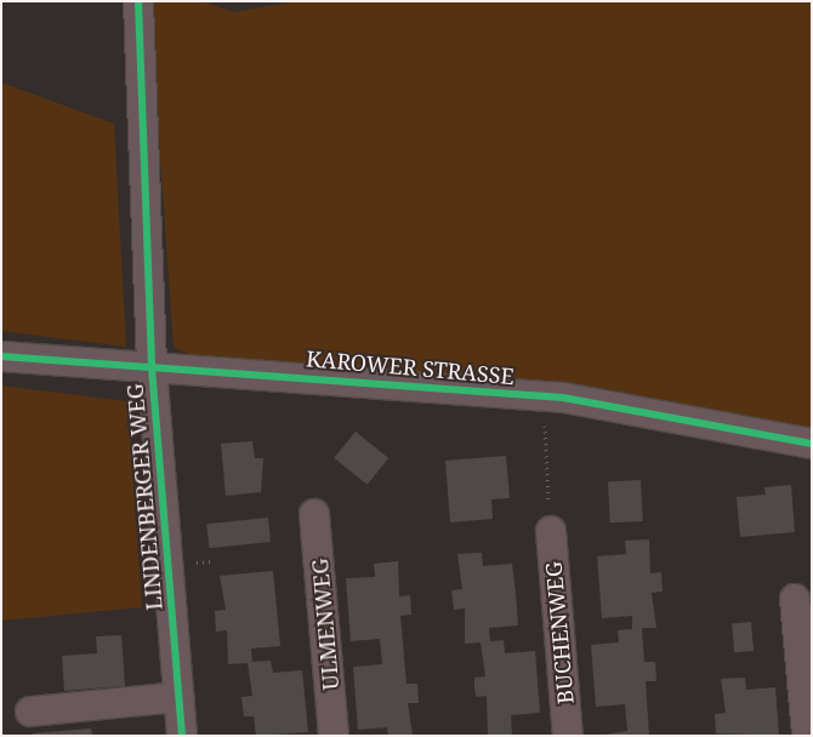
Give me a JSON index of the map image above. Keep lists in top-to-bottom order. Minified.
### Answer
{"streets":{"street":["KAROWER STRASSE","LINDENBERGER WEG","ULMENWEG","BUCHENWEG"]},"crossings":[["KAROWER STRASSE","LINDENBERGER WEG"]]}
